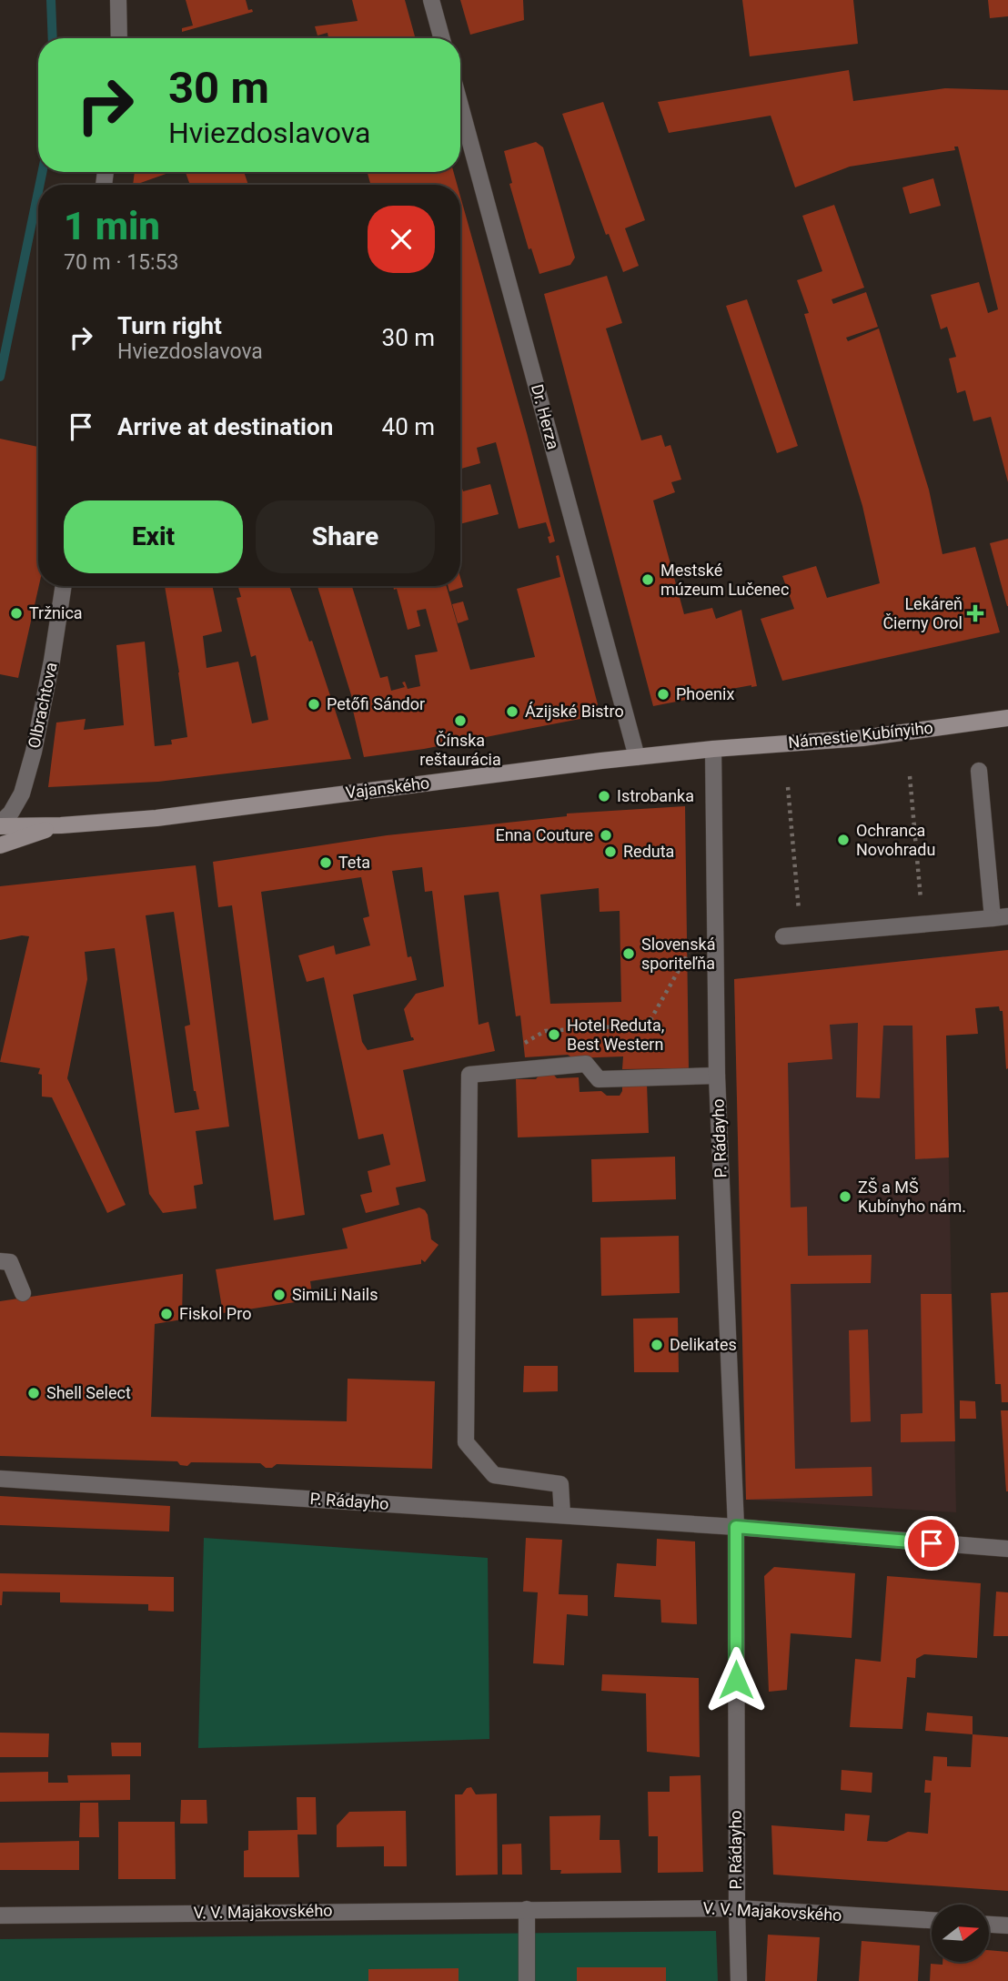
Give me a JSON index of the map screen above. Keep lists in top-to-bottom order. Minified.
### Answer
{"streets":{"main road":["Námestie Kubínyiho","Vajanského"],"street":["Dr. Herza","Olbrachtova","P. Rádayho","V. V. Majakovského"]},"crossings":[["Dr. Herza","Vajanského"],["Olbrachtova","Vajanského"],["Námestie Kubínyiho","Vajanského"],["Námestie Kubínyiho","P. Rádayho"],["Vajanského","P. Rádayho"],["P. Rádayho","V. V. Majakovského"]],"places":{"other":["Mestské múzeum Lučenec","Tržnica","Phoenix","Petőfi Sándor","Ázijské Bistro","Čínska reštaurácia","Istrobanka","Enna Couture","Ochranca Novohradu","Reduta","Teta","Slovenská sporiteľňa","Hotel Reduta, Best Western","ZŠ a MŠ Kubínyho nám.","SimiLi Nails","Fiskol Pro","Delikates","Shell Select"],"health":["Lekáreň Čierny Orol"]},"north":"right","page":{"turn":["30 m","Hviezdoslavova"],"heading":["1 min","70 m · 15:53"],"list":[{"name":"Turn right","note":"Hviezdoslavova","value":"30 m"},{"name":"Arrive at destination","value":"40 m"}],"buttons":["Exit","Share"]}}
